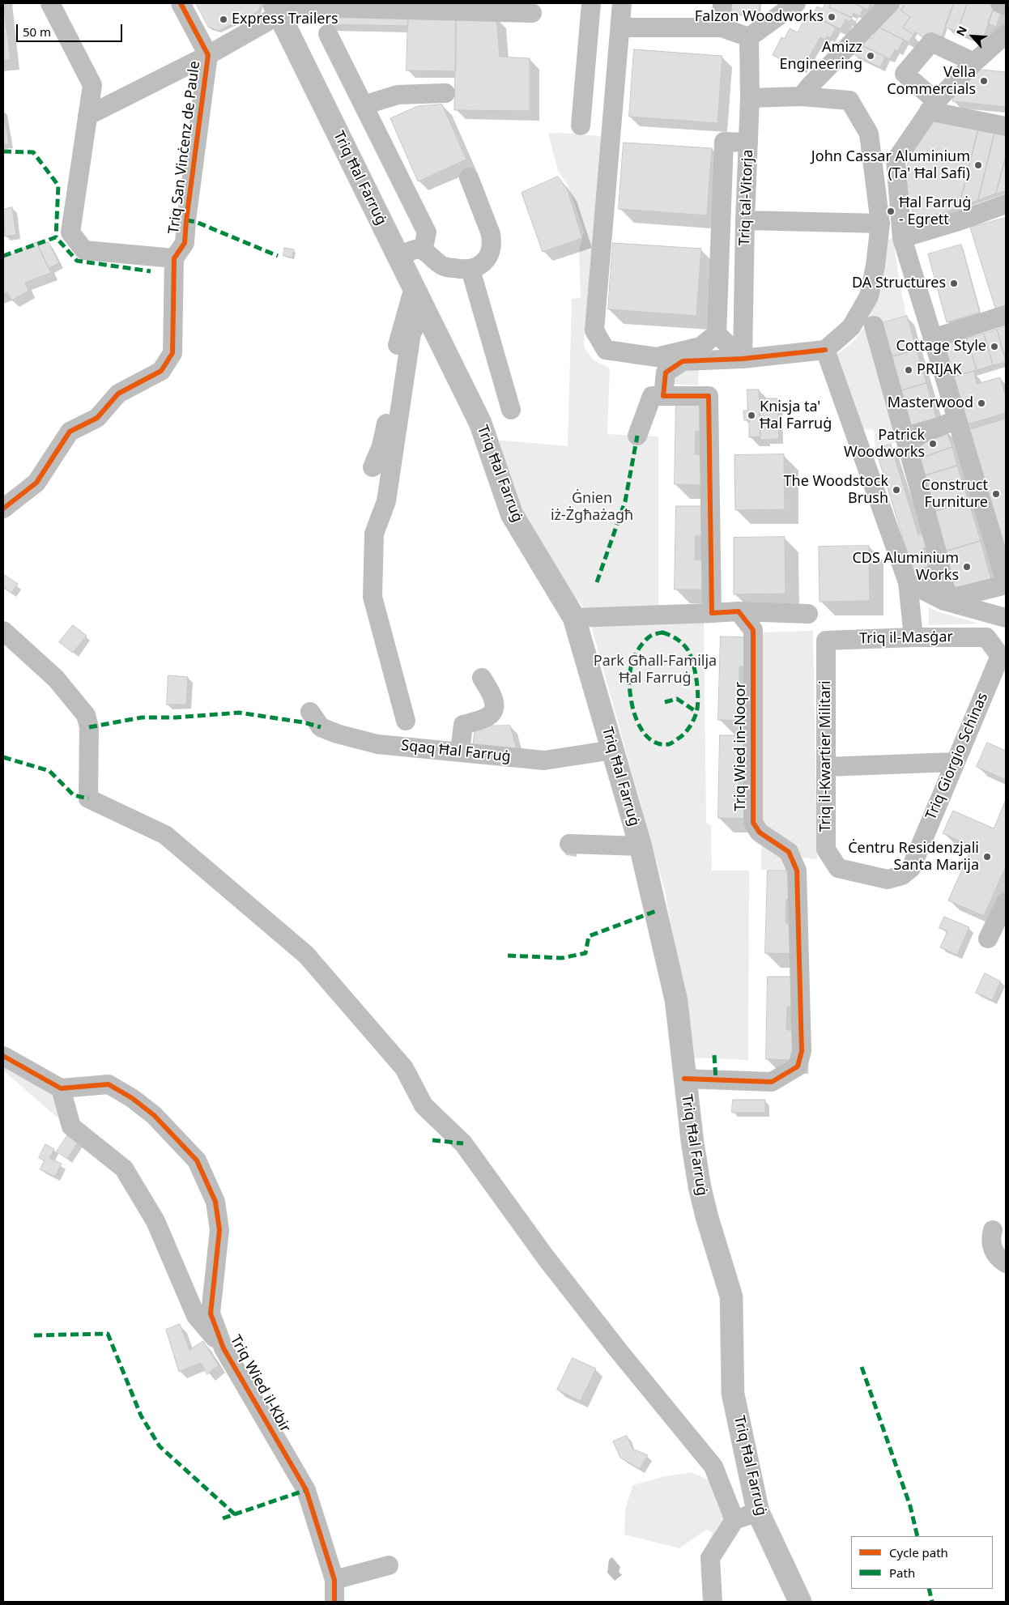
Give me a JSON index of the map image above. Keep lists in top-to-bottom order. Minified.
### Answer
{"streets":{"main road":["Triq Ħal Farruġ"],"street":["Triq San Vinċenz de Paule","Triq tal-Vitorja","Triq il-Masġar","Triq Wied in-Noqor","Sqaq Ħal Farruġ","Triq il-Kwartier Militari","Triq Giorgio Schinas","Triq Wied il-Kbir"]},"crossings":[["Triq Ħal Farruġ","Triq Wied in-Noqor"],["Triq Ħal Farruġ","Sqaq Ħal Farruġ"],["Triq il-Masġar","Triq il-Kwartier Militari"],["Triq il-Masġar","Triq Giorgio Schinas"],["Triq il-Kwartier Militari","Triq Giorgio Schinas"]],"parks":["Ġnien iż-Żgħażagħ","Park Għall-Familja Ħal Farruġ"],"places":["Falzon Woodworks","Express Trailers","Amizz Engineering","Vella Commercials","John Cassar Aluminium (Ta' Ħal Safi)","Ħal Farruġ - Egrett","DA Structures","Cottage Style","PRIJAK","Masterwood","Knisja ta' Ħal Farruġ","Patrick Woodworks","The Woodstock Brush","Construct Furniture","CDS Aluminium Works","Ċentru Residenzjali Santa Marija"],"legend":["Cycle path","Path"],"scale_bar":"50 m","north":"top left"}
